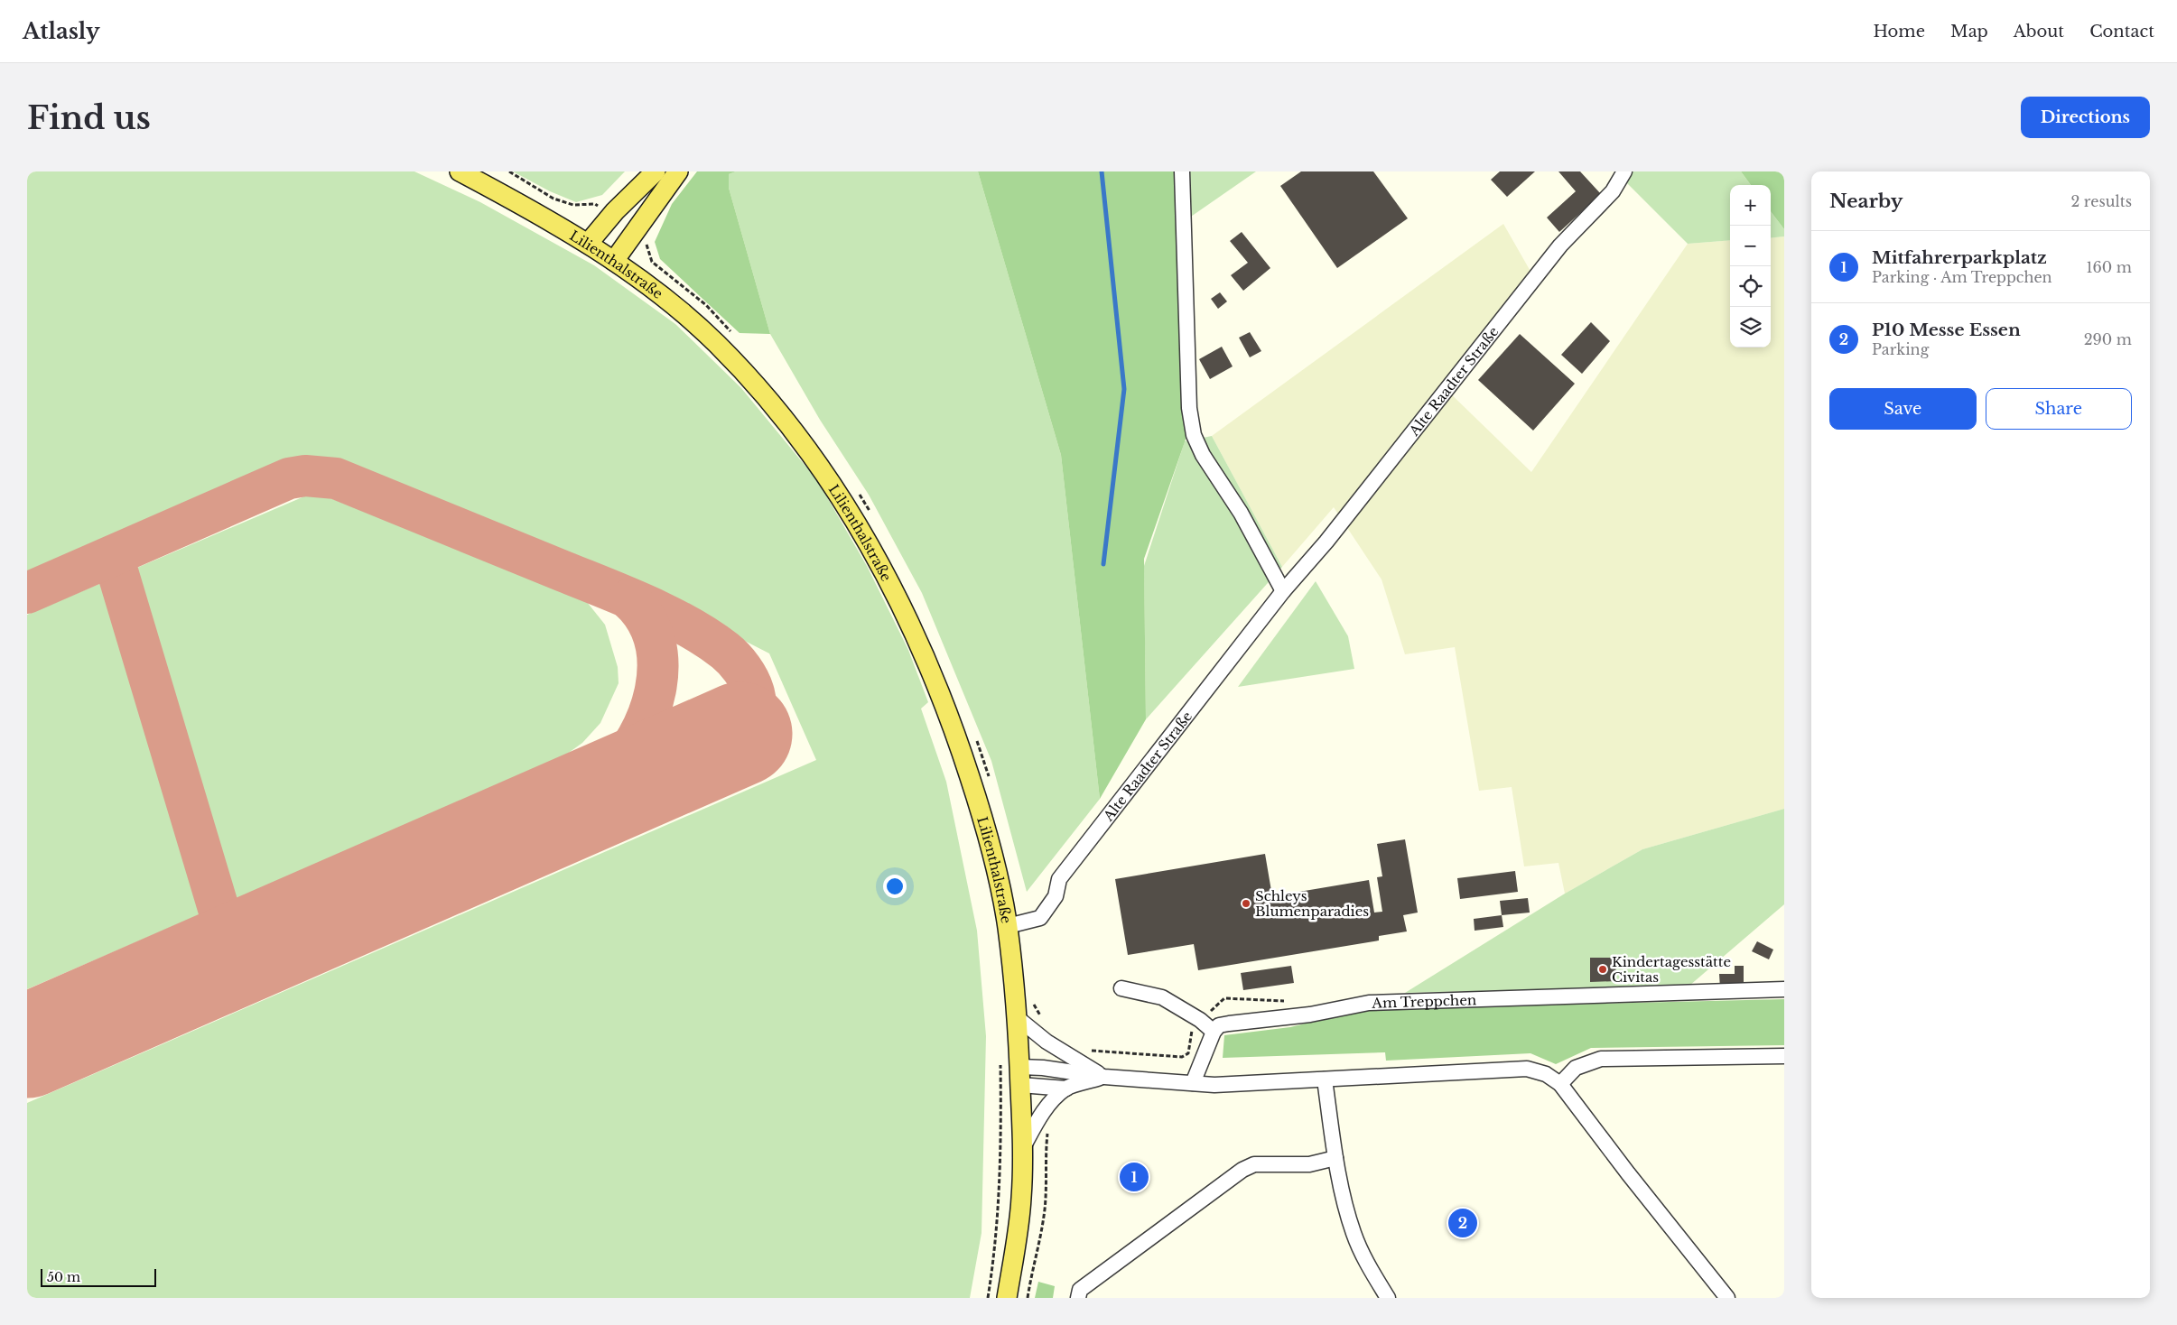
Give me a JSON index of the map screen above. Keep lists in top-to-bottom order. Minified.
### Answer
{"streets":{"main road":["Lilienthalstraße"],"street":["Alte Raadter Straße","Am Treppchen"]},"crossings":[["Lilienthalstraße","Alte Raadter Straße"]],"places":["Schleys Blumenparadies","Kindertagesstätte Civitas"],"scale_bar":"50 m","page":{"header":"Atlasly","nav":["Home","Map","About","Contact"],"buttons":["Directions",["Save","Share"]],"title":"Find us","heading":["Nearby","2 results"],"map_buttons":["+","−"],"list":[{"mark":"1","name":"Mitfahrerparkplatz","note":"Parking · Am Treppchen","value":"160 m"},{"mark":"2","name":"P10 Messe Essen","note":"Parking","value":"290 m"}],"pins":["1","2"],"scale":"50 m"}}
